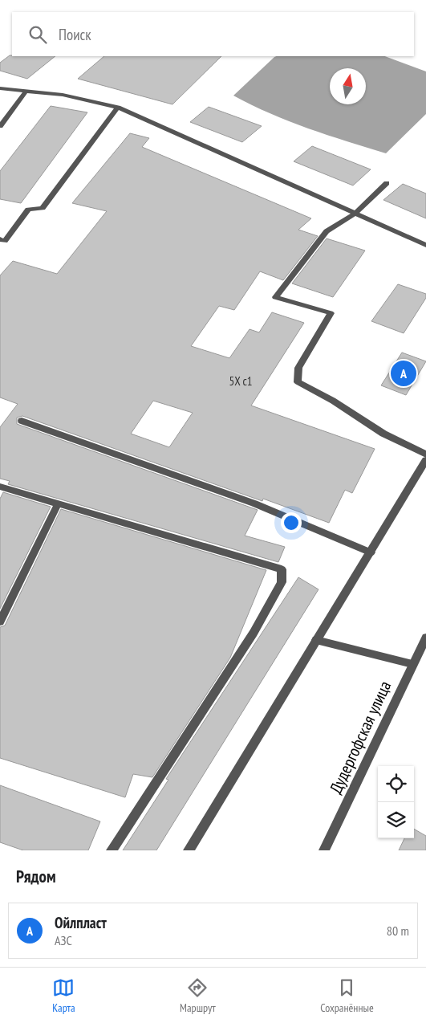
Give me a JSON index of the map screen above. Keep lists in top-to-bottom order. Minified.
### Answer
{"streets":{"street":["Дудергофская улица"]},"house_numbers":["5Х с1"],"north":"top","page":{"search":"Поиск","pins":"A","heading":"Рядом","list":[{"mark":"A","name":"Ойлпласт","note":"АЗС","value":"80 m"}],"nav":["Карта","Маршрут","Сохранённые"]}}
